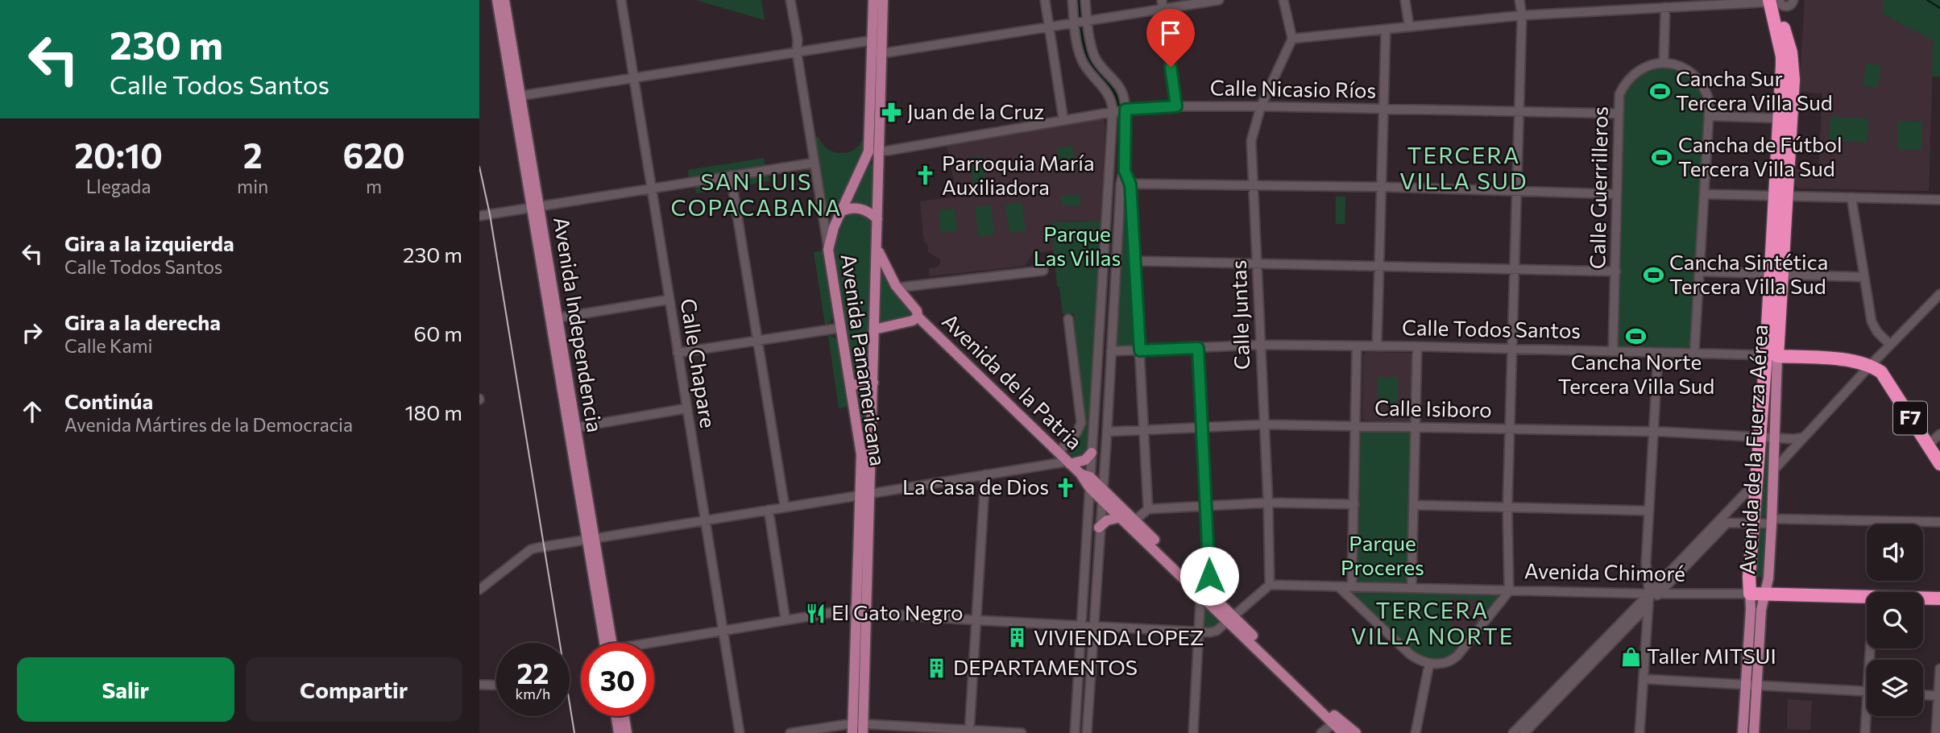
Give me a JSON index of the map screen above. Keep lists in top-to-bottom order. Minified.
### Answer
{"streets":{"highway":["Calle Todos Santos","F7","Avenida de la Fuerza Aérea","Avenida Chimoré"],"main road":["Avenida Independencia","Avenida Panamericana","Avenida de la Patria"],"street":["Calle Nicasio Ríos","Calle Guerrilleros","Calle Juntas","Calle Chapare","Calle Isiboro"]},"crossings":[["Calle Nicasio Ríos","Calle Guerrilleros"],["Calle Nicasio Ríos","Calle Juntas"],["Calle Nicasio Ríos","Avenida Panamericana"],["Calle Guerrilleros","Calle Todos Santos"],["Calle Juntas","Calle Todos Santos"],["Calle Juntas","Calle Isiboro"],["Calle Juntas","Avenida Chimoré"],["Calle Todos Santos","F7"],["Calle Todos Santos","Avenida de la Fuerza Aérea"],["Avenida Panamericana","Avenida de la Patria"],["Calle Isiboro","Avenida de la Fuerza Aérea"],["Avenida de la Fuerza Aérea","Avenida Chimoré"]],"districts":["TERCERA VILLA SUD","SAN LUIS COPACABANA","TERCERA VILLA NORTE"],"parks":["Parque Las Villas","Parque Proceres"],"places":{"sports":["Cancha Sur Tercera Villa Sud","Cancha de Fútbol Tercera Villa Sud","Cancha Sintética Tercera Villa Sud","Cancha Norte Tercera Villa Sud"],"pharmacy":["Juan de la Cruz"],"church":["Parroquia María Auxiliadora","La Casa de Dios"],"restaurant":["El Gato Negro"],"building":["VIVIENDA LOPEZ","DEPARTAMENTOS"],"shop":["Taller MITSUI"]},"page":{"turn":["230 m","Calle Todos Santos"],"eta":["20:10","Llegada","2","min","620","m"],"list":[{"name":"Gira a la izquierda","note":"Calle Todos Santos","value":"230 m"},{"name":"Gira a la derecha","note":"Calle Kami","value":"60 m"},{"name":"Continúa","note":"Avenida Mártires de la Democracia","value":"180 m"}],"speed":"22 km/h","limit":"30","buttons":["Salir","Compartir"]}}
